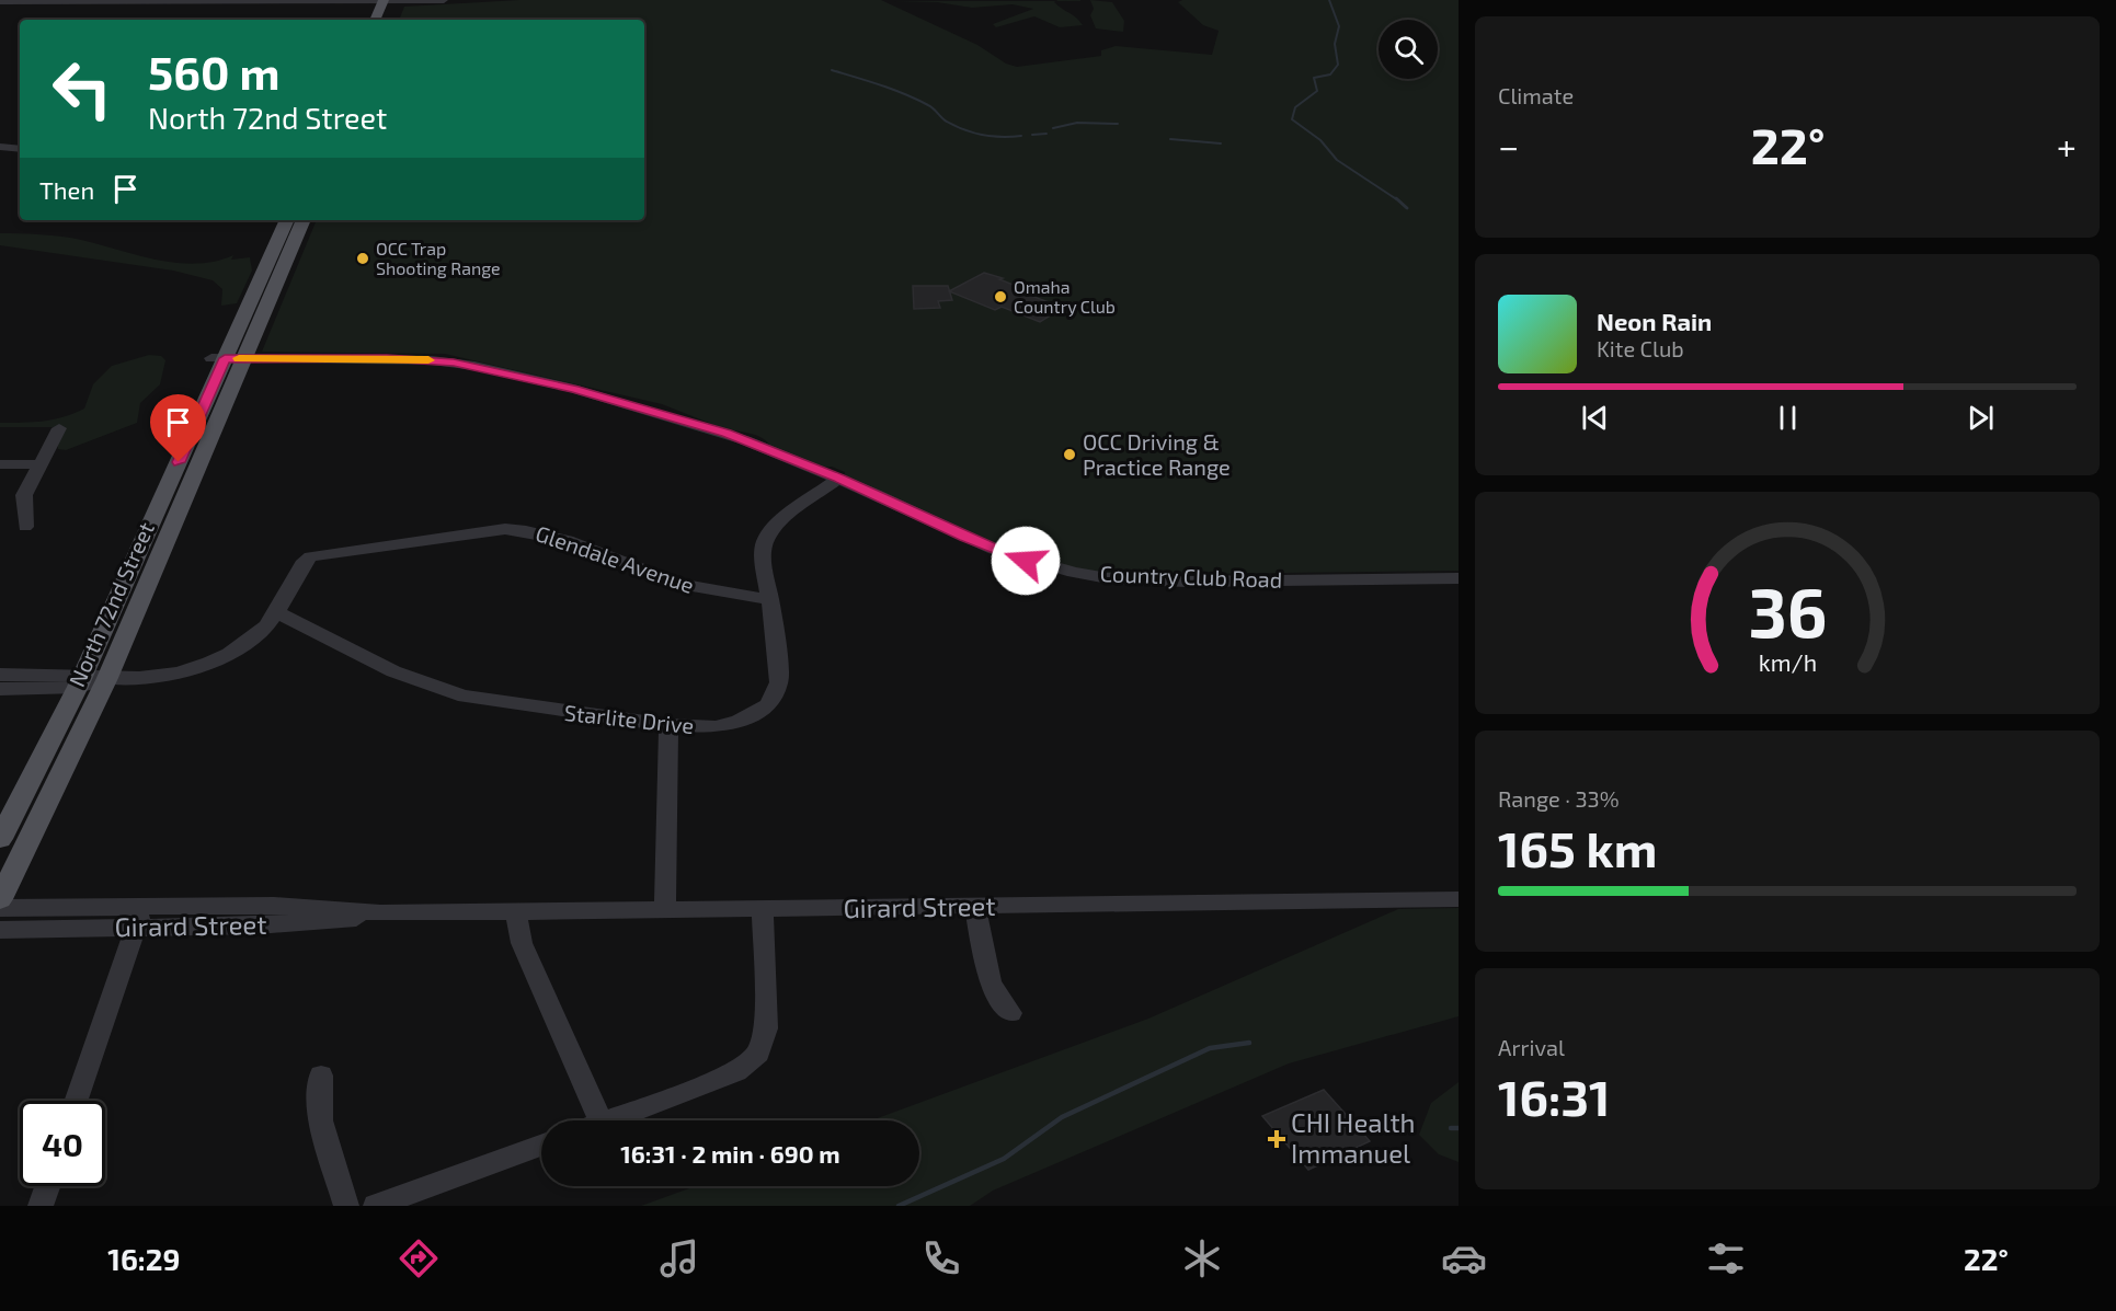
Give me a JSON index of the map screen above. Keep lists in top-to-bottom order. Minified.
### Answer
{"streets":{"main road":["North 72nd Street"],"street":["Glendale Avenue","Country Club Road","Starlite Drive","Girard Street"]},"crossings":[["Glendale Avenue","Starlite Drive"],["Country Club Road","North 72nd Street"],["Country Club Road","Starlite Drive"]],"places":{"other":["OCC Trap Shooting Range","Omaha Country Club","OCC Driving & Practice Range"],"health":["CHI Health Immanuel"]},"page":{"tile":["Climate",["Range · 33%","165 km"],["Arrival","16:31"]],"turn":["560 m","North 72nd Street"],"heat":["−","22°","+"],"then":"Then","song":["Neon Rain","Kite Club"],"limit":"40","trip":"16:31 · 2 min · 690 m","tabs":["16:29","22°"],"gauge":["36","km/h"]}}
